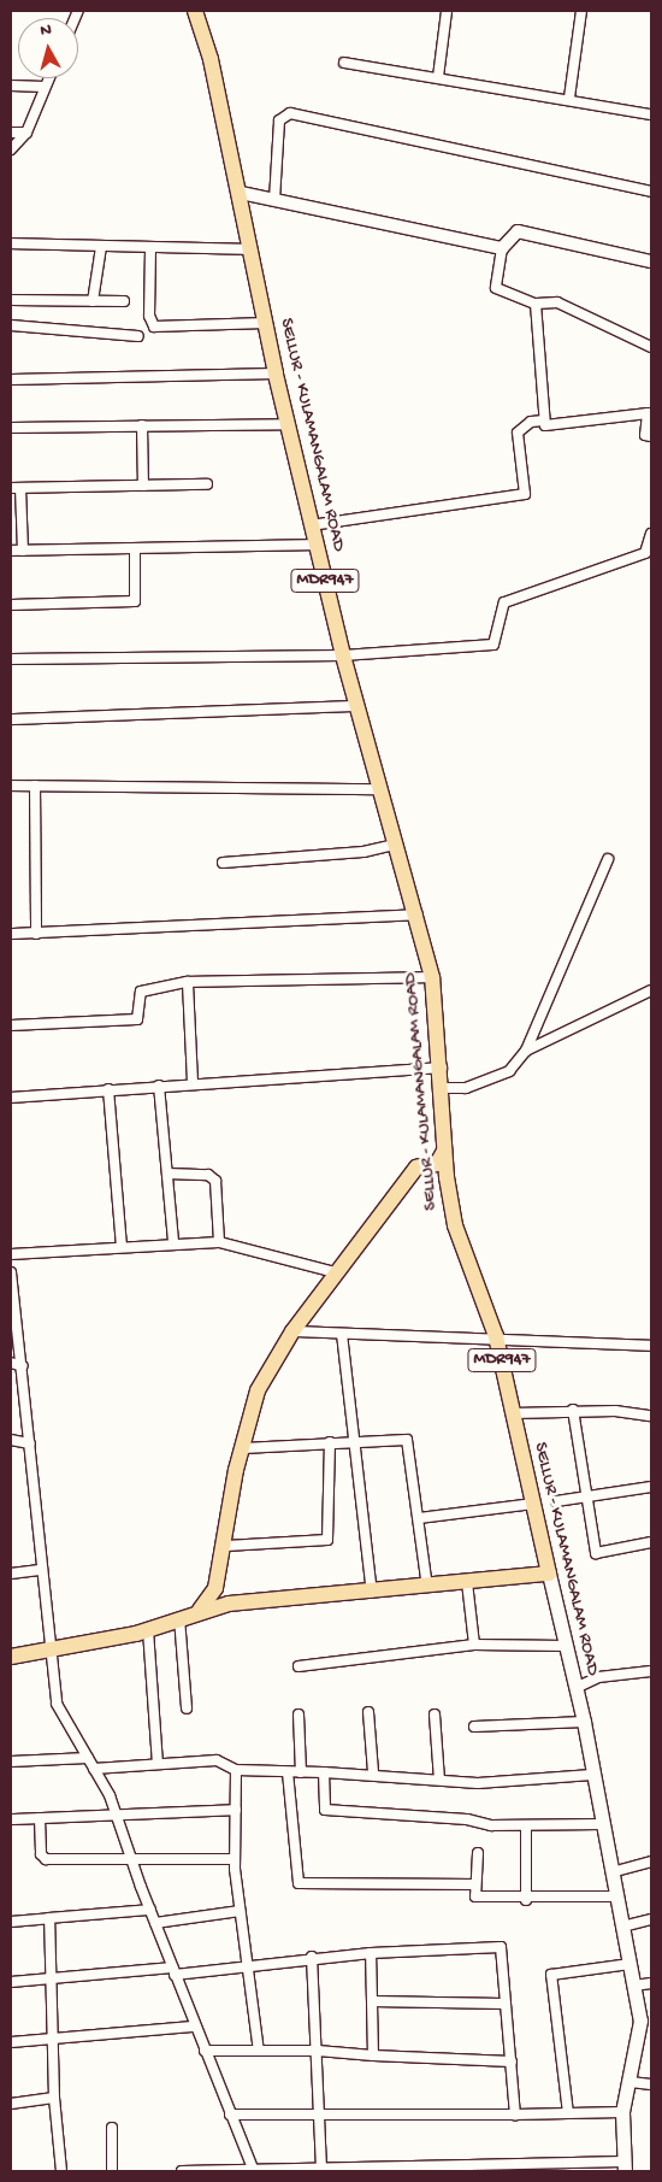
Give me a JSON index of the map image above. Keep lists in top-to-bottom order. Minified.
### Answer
{"streets":{"main road":["SELLUR - KULAMANGALAM ROAD","MDR947"]},"north":"top"}
